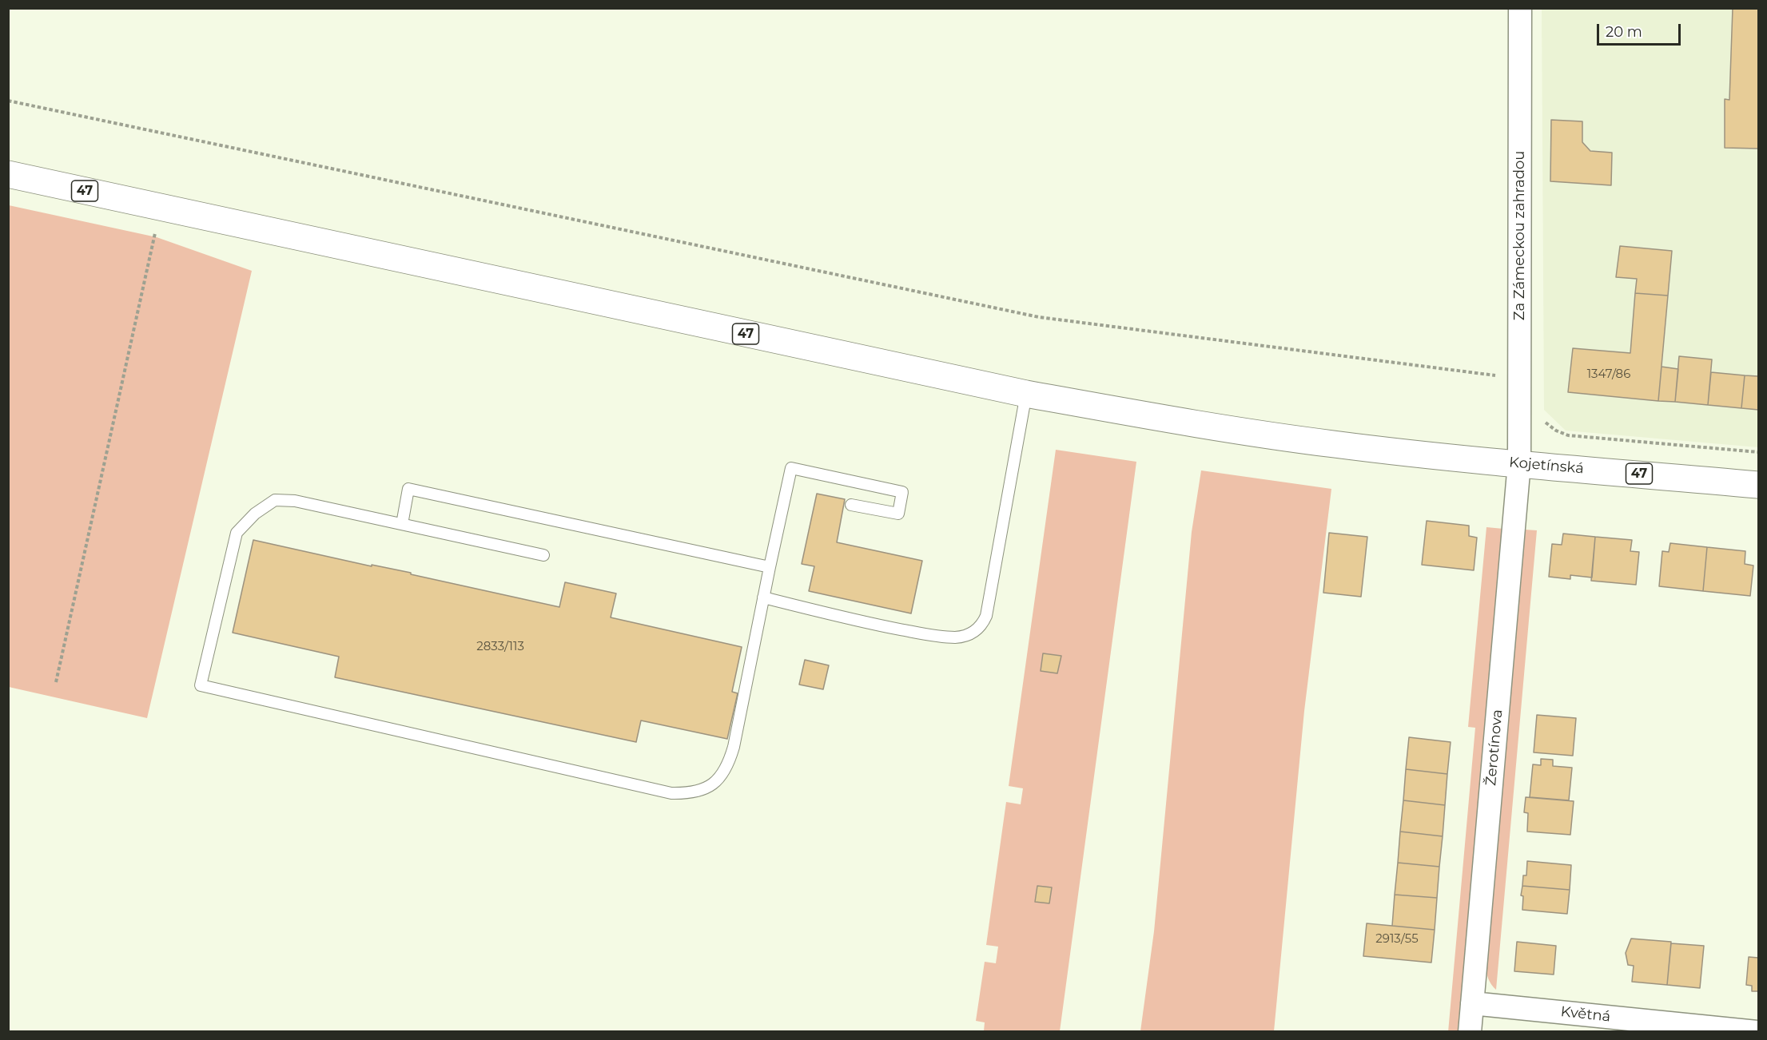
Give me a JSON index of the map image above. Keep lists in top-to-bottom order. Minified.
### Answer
{"streets":{"main road":["47","Kojetínská"],"street":["Za Zámeckou zahradou","Žerotínova","Květná"]},"crossings":[["47","Kojetínská"],["Za Zámeckou zahradou","Kojetínská"],["Za Zámeckou zahradou","Žerotínova"],["Kojetínská","Žerotínova"],["Žerotínova","Květná"]],"house_numbers":["1347/86","2833/113","2913/55"],"scale_bar":"20 m"}
